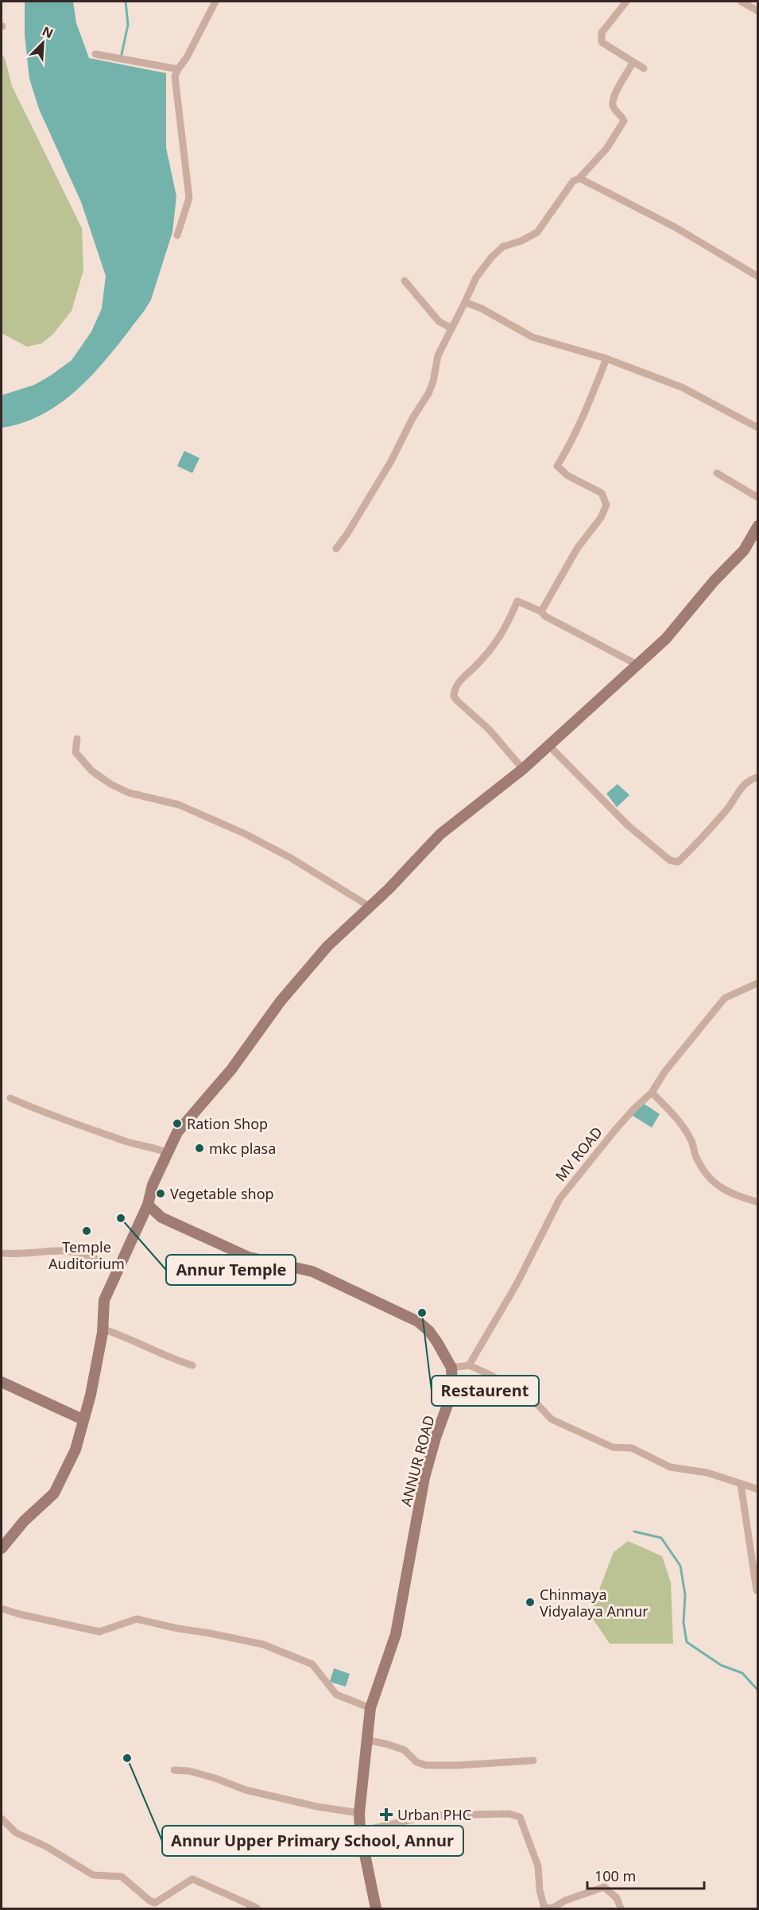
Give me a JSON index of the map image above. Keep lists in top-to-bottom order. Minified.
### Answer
{"streets":{"main road":["ANNUR ROAD"],"street":["MV ROAD"]},"places":{"other":["Ration Shop","mkc plasa","Vegetable shop","Annur Temple","Temple Auditorium","Restaurent","Chinmaya Vidyalaya Annur","Annur Upper Primary School, Annur"],"health":["Urban PHC"]},"scale_bar":"100 m","north":"top right"}
